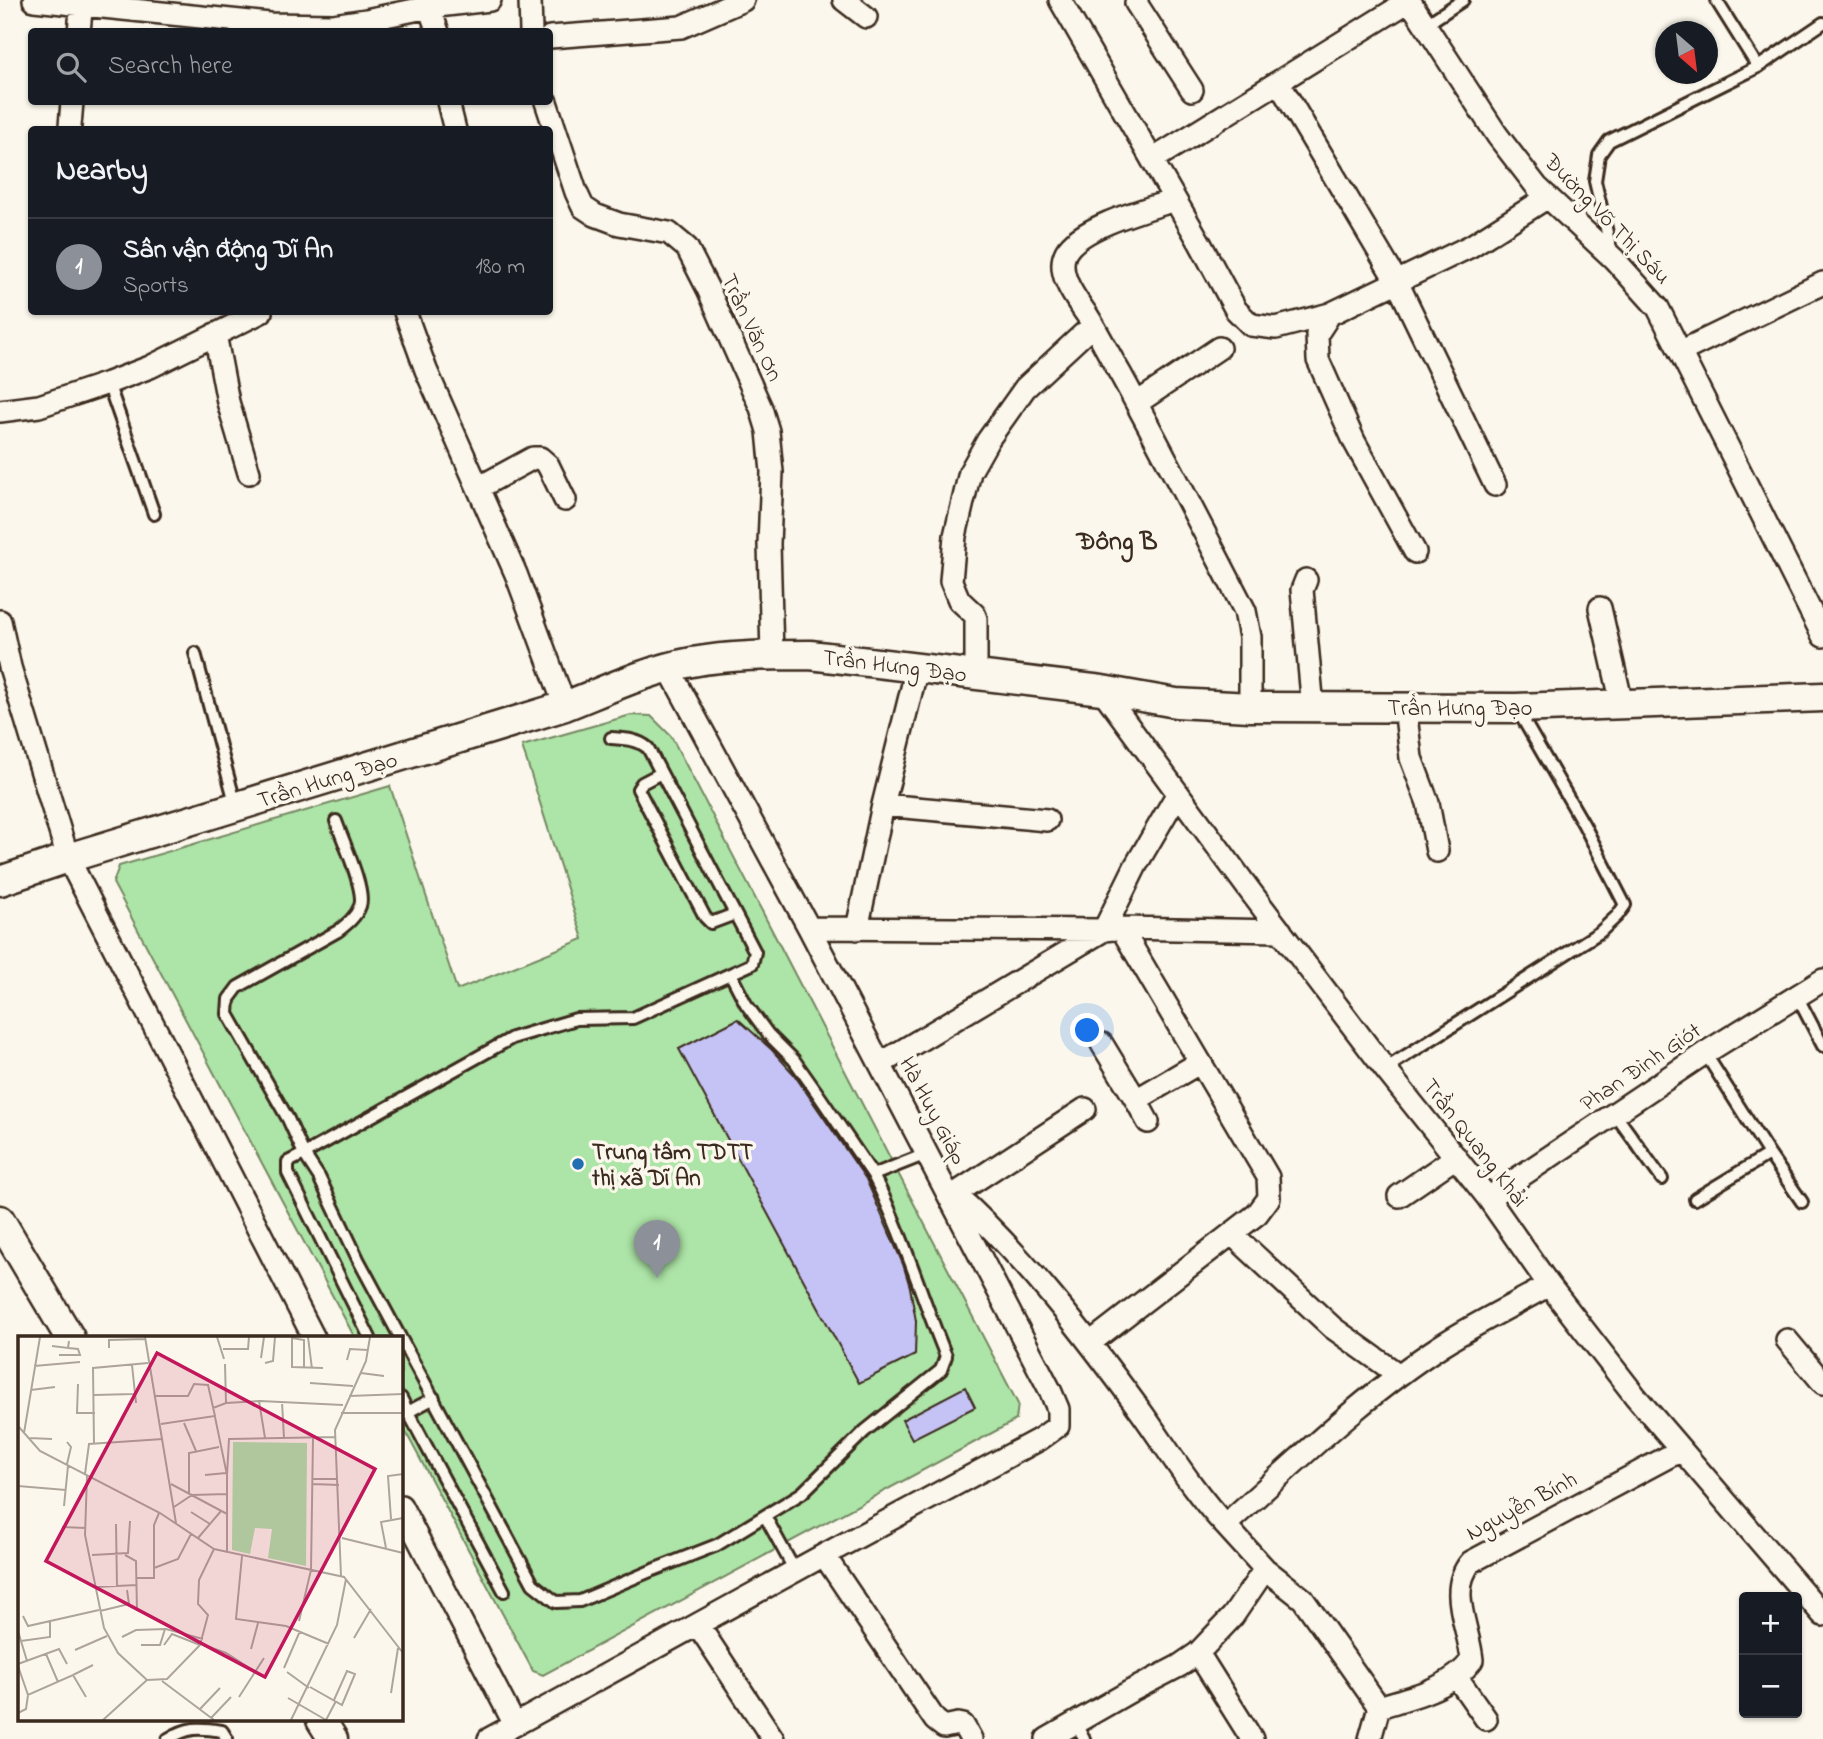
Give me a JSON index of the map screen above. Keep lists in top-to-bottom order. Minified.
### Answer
{"streets":{"main road":["Trần Hưng Đạo"],"street":["Đường Võ Thị Sáu","Trần Văn Ơn","Phan Đình Giót","Hà Huy Giáp","Trần Quang Khải","Nguyễn Bính"]},"crossings":[["Trần Văn Ơn","Trần Hưng Đạo"],["Trần Hưng Đạo","Hà Huy Giáp"],["Trần Hưng Đạo","Trần Quang Khải"],["Phan Đình Giót","Trần Quang Khải"],["Trần Quang Khải","Nguyễn Bính"]],"districts":["Đông B"],"places":["Trung tâm TDTT thị xã Dĩ An"],"north":"bottom right","page":{"search":"Search here","heading":"Nearby","list":[{"mark":"1","name":"Sân vận động Dĩ An","note":"Sports","value":"180 m"}],"pins":"1","map_buttons":["+","−"]}}
